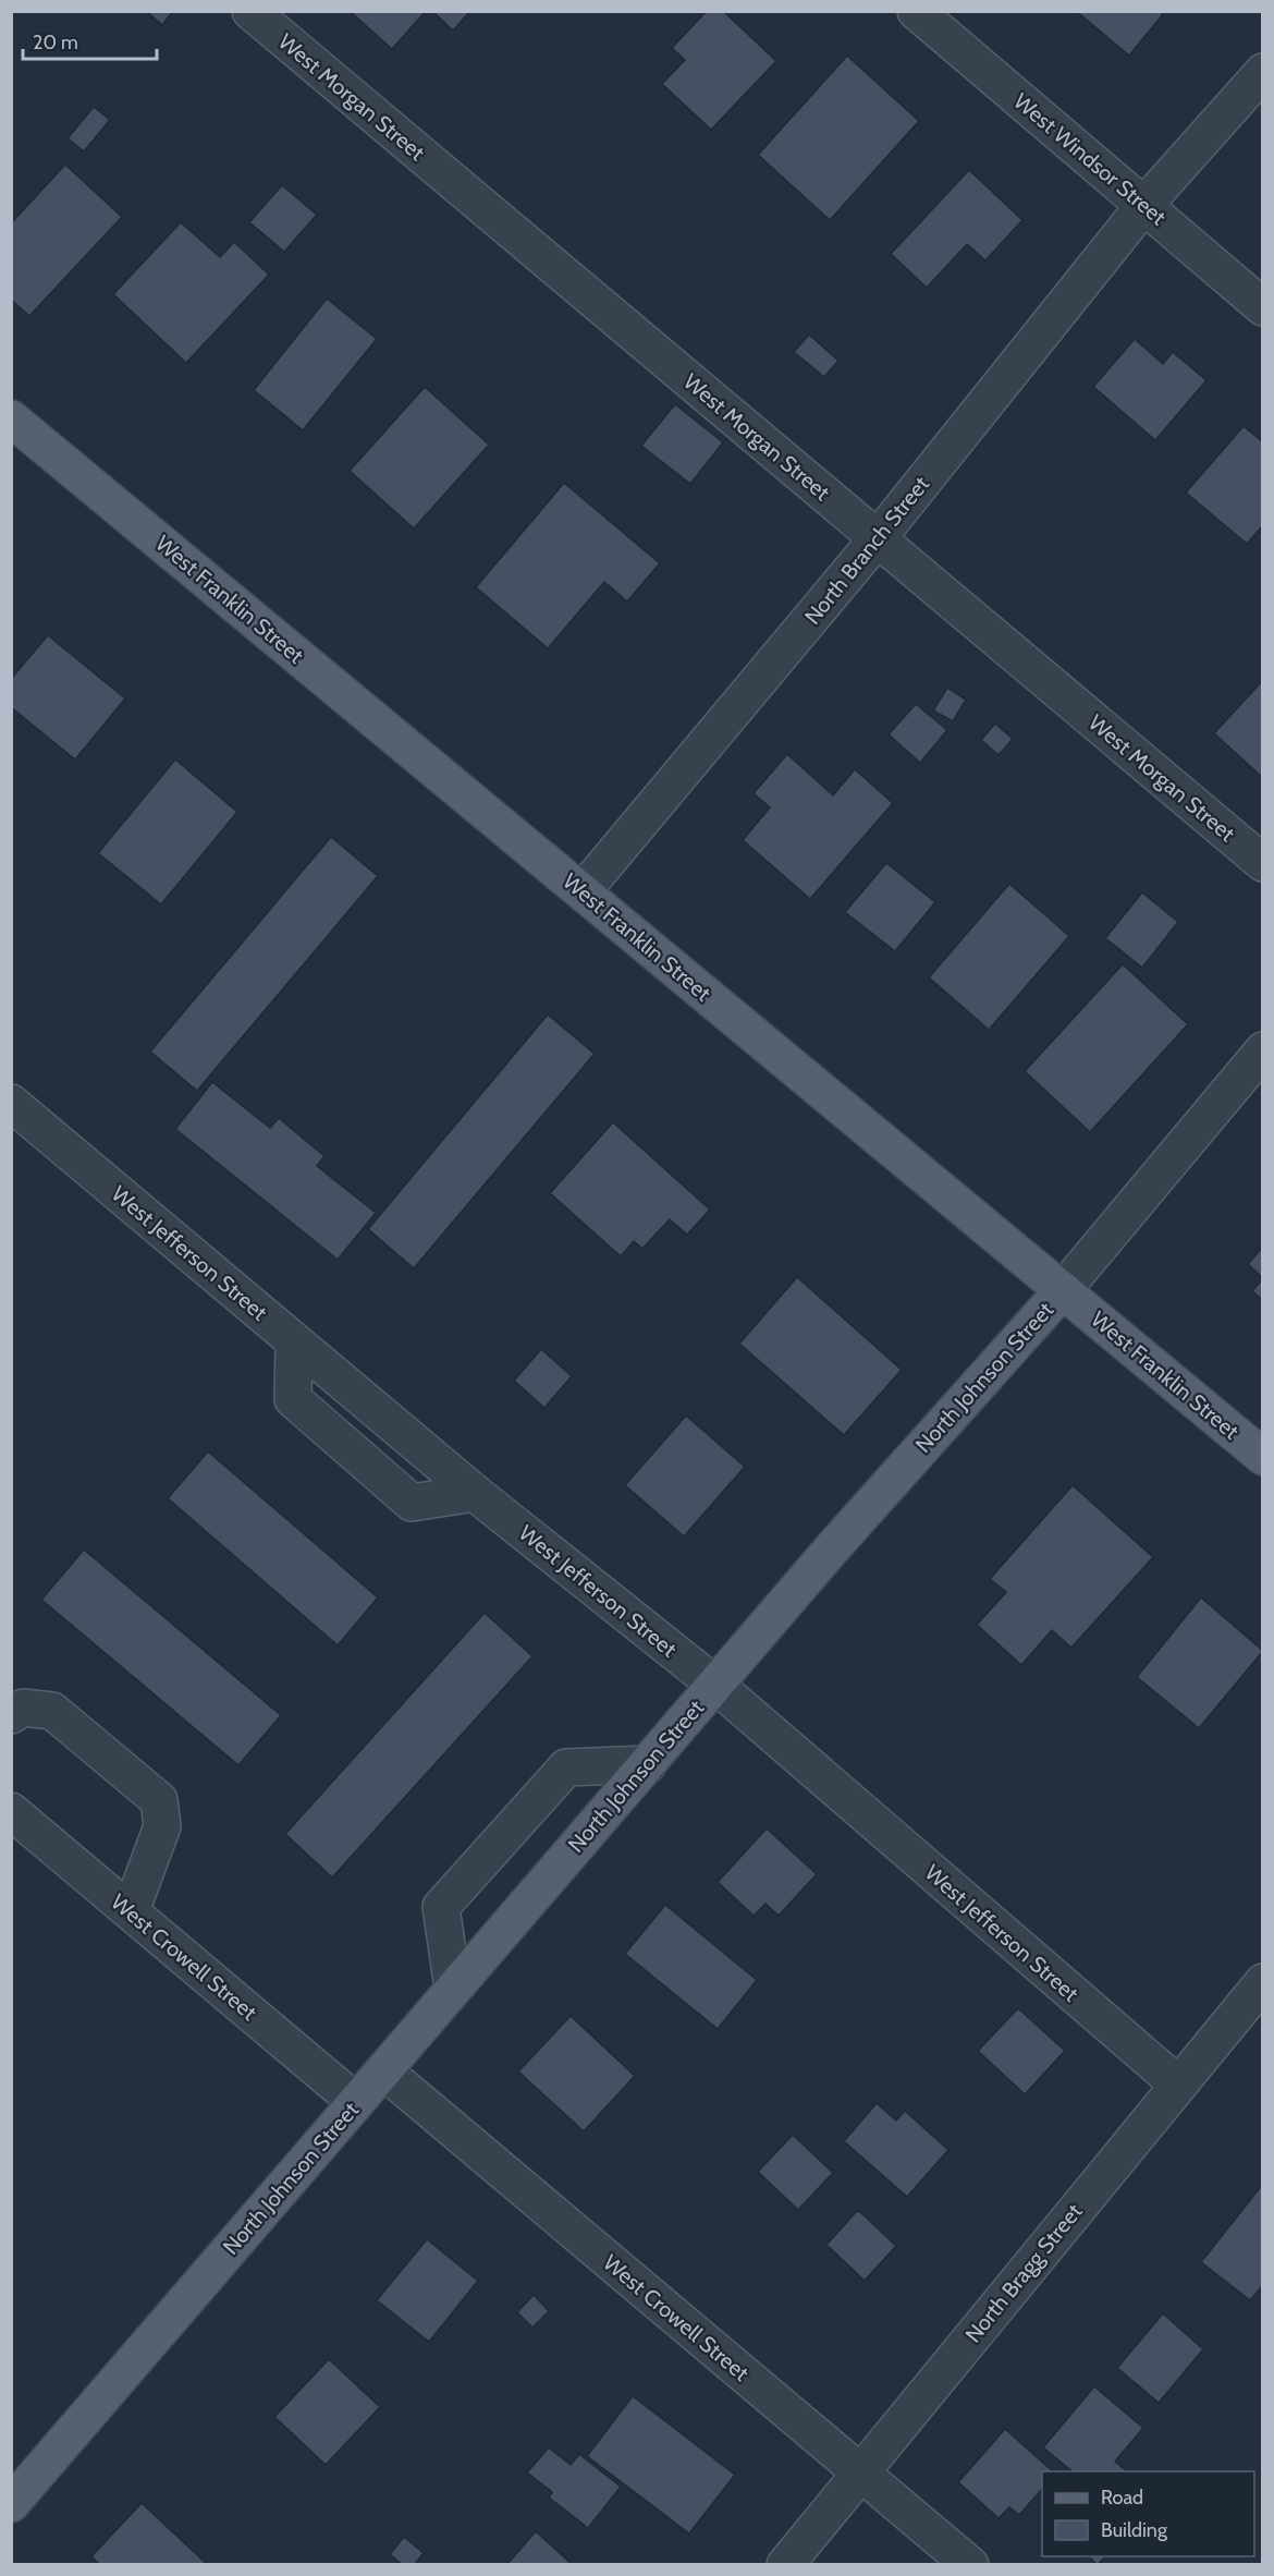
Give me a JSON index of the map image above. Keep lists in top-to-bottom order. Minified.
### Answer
{"streets":{"main road":["West Franklin Street","North Johnson Street"],"street":["West Morgan Street","West Windsor Street","North Branch Street","West Jefferson Street","West Crowell Street","North Bragg Street"]},"crossings":[["West Morgan Street","North Branch Street"],["West Windsor Street","North Branch Street"],["North Branch Street","West Franklin Street"],["West Franklin Street","North Johnson Street"],["West Jefferson Street","North Johnson Street"],["West Jefferson Street","North Bragg Street"],["North Johnson Street","West Crowell Street"],["West Crowell Street","North Bragg Street"]],"legend":["Road","Building"],"scale_bar":"20 m"}
